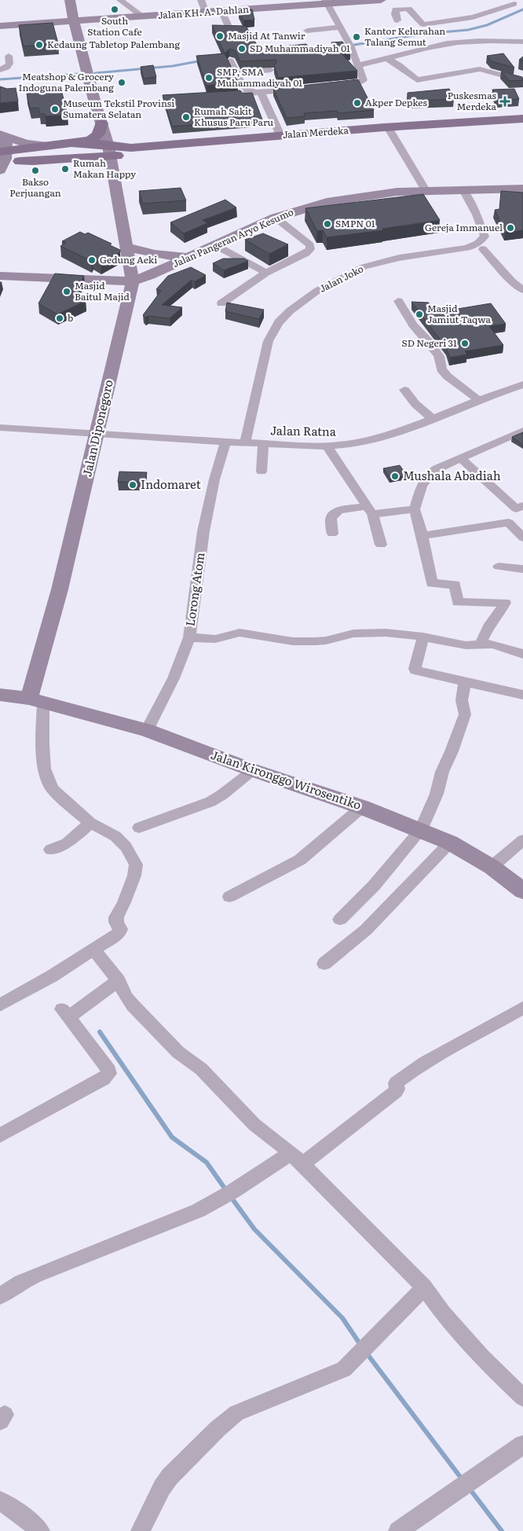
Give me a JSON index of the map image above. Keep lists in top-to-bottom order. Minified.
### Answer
{"streets":{"main road":["Jalan Merdeka"],"street":["Jalan KH. A. Dahlan","Jalan Pangeran Aryo Kesumo","Jalan Joko","Jalan Diponegoro","Jalan Ratna","Lorong Atom","Jalan Kironggo Wirosentiko"]},"crossings":[["Jalan Merdeka","Jalan Diponegoro"],["Jalan Pangeran Aryo Kesumo","Jalan Joko"],["Jalan Pangeran Aryo Kesumo","Jalan Diponegoro"],["Jalan Joko","Jalan Ratna"],["Jalan Diponegoro","Jalan Ratna"],["Jalan Diponegoro","Jalan Kironggo Wirosentiko"],["Jalan Ratna","Lorong Atom"],["Lorong Atom","Jalan Kironggo Wirosentiko"]],"places":{"other":["South Station Cafe","Masjid At Tanwir","Kantor Kelurahan Talang Semut","Kedaung Tabletop Palembang","SD Muhammadiyah 01","SMP, SMA Muhammadiyah 01","Meatshop & Grocery Indoguna Palembang","Akper Depkes","Museum Tekstil Provinsi Sumatera Selatan","Rumah Sakit Khusus Paru Paru","Rumah Makan Happy","Bakso Perjuangan","SMPN 01","Gereja Immanuel","Gedung Aeki","Masjid Baitul Majid","Masjid Jamiut Taqwa","b","SD Negeri 31","Mushala Abadiah","Indomaret"],"health":["Puskesmas Merdeka"]}}
